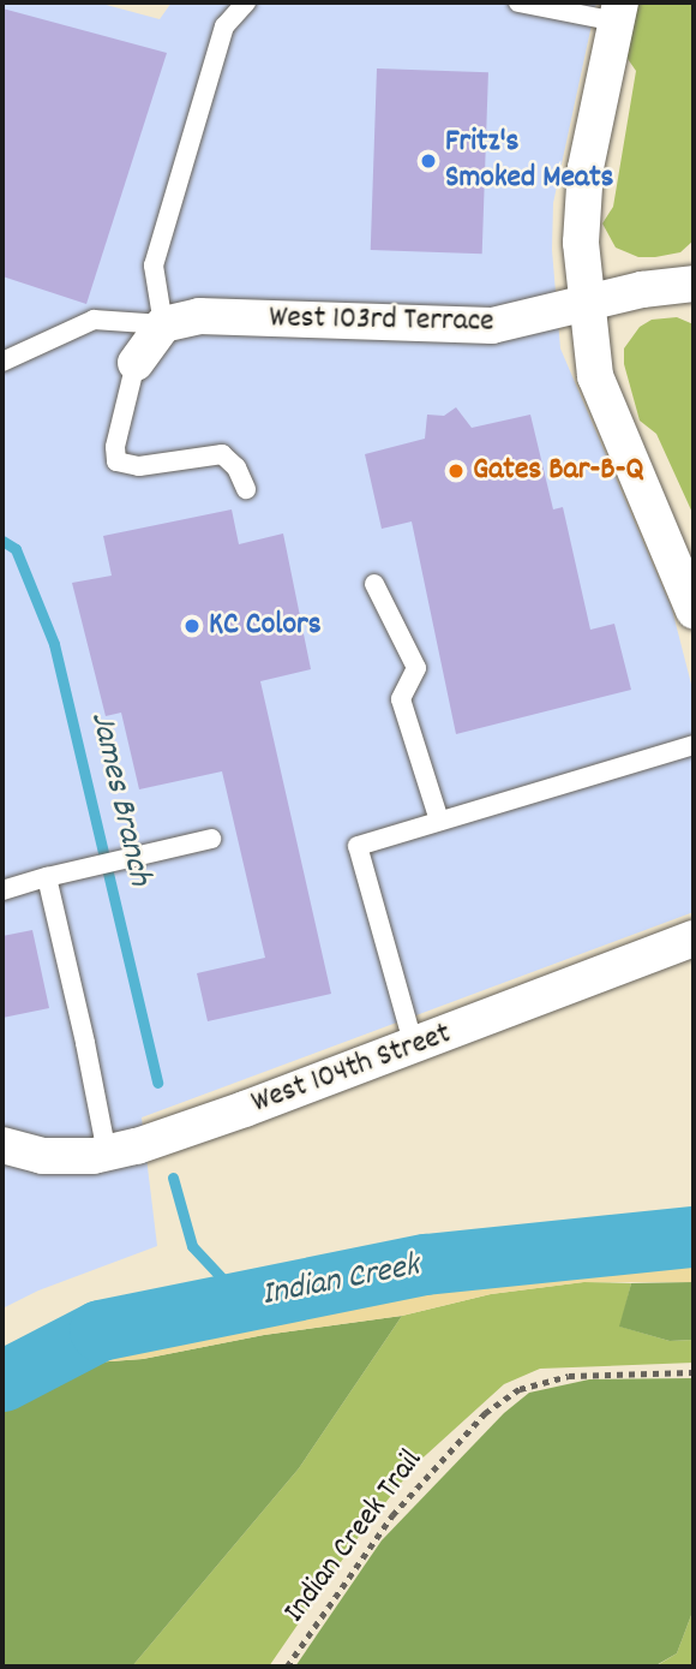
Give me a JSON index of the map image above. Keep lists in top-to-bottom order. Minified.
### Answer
{"streets":{"street":["West 103rd Terrace","West 104th Street"],"path":["Indian Creek Trail"]},"water":["James Branch","Indian Creek"],"places":["Fritz's Smoked Meats","Gates Bar-B-Q","KC Colors"]}
